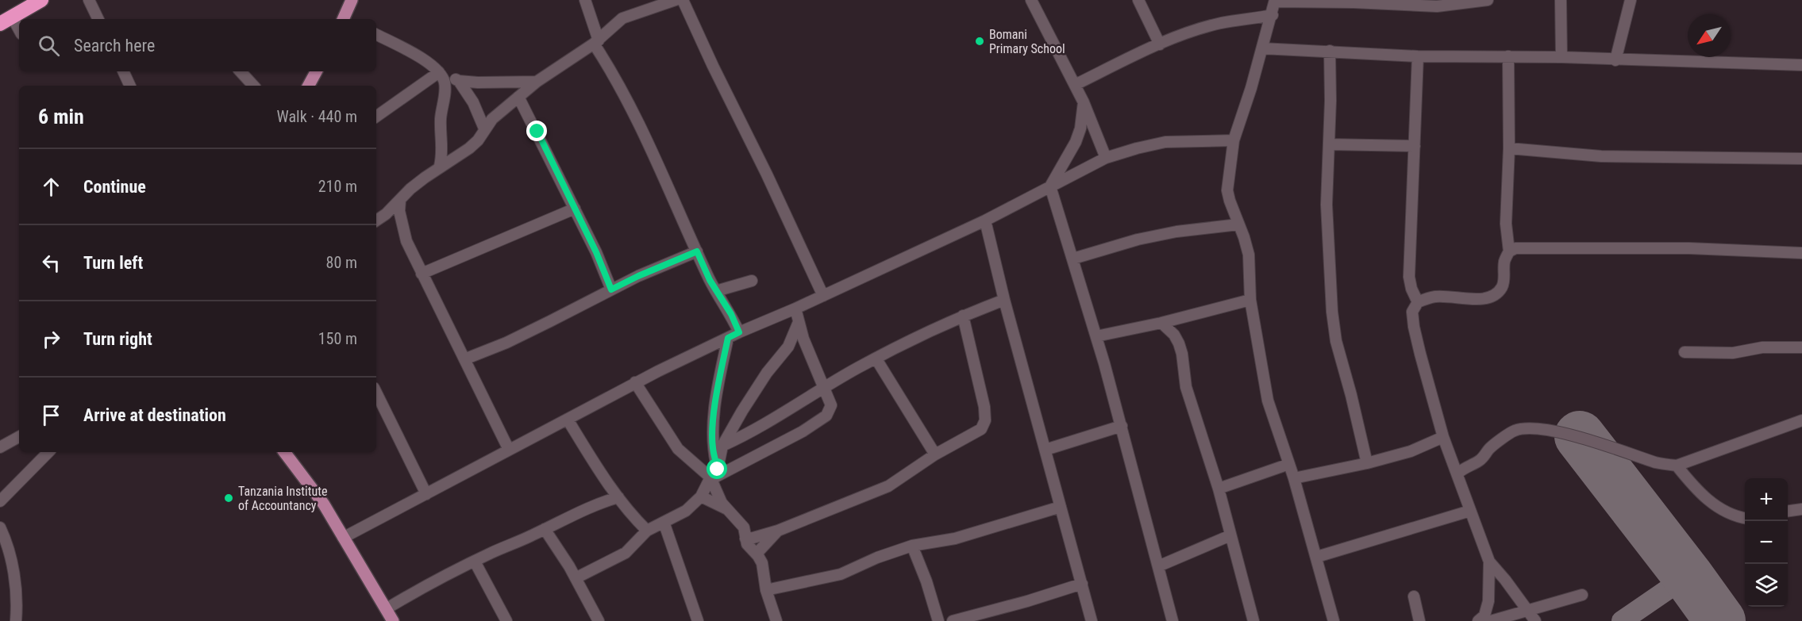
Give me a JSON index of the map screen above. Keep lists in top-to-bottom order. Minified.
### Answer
{"places":["Bomani Primary School","Tanzania Institute of Accountancy"],"north":"bottom left","page":{"search":"Search here","heading":["6 min","Walk · 440 m"],"list":[["Continue","210 m"],["Turn left","80 m"],["Turn right","150 m"],"Arrive at destination"],"map_buttons":["+","−"]}}
